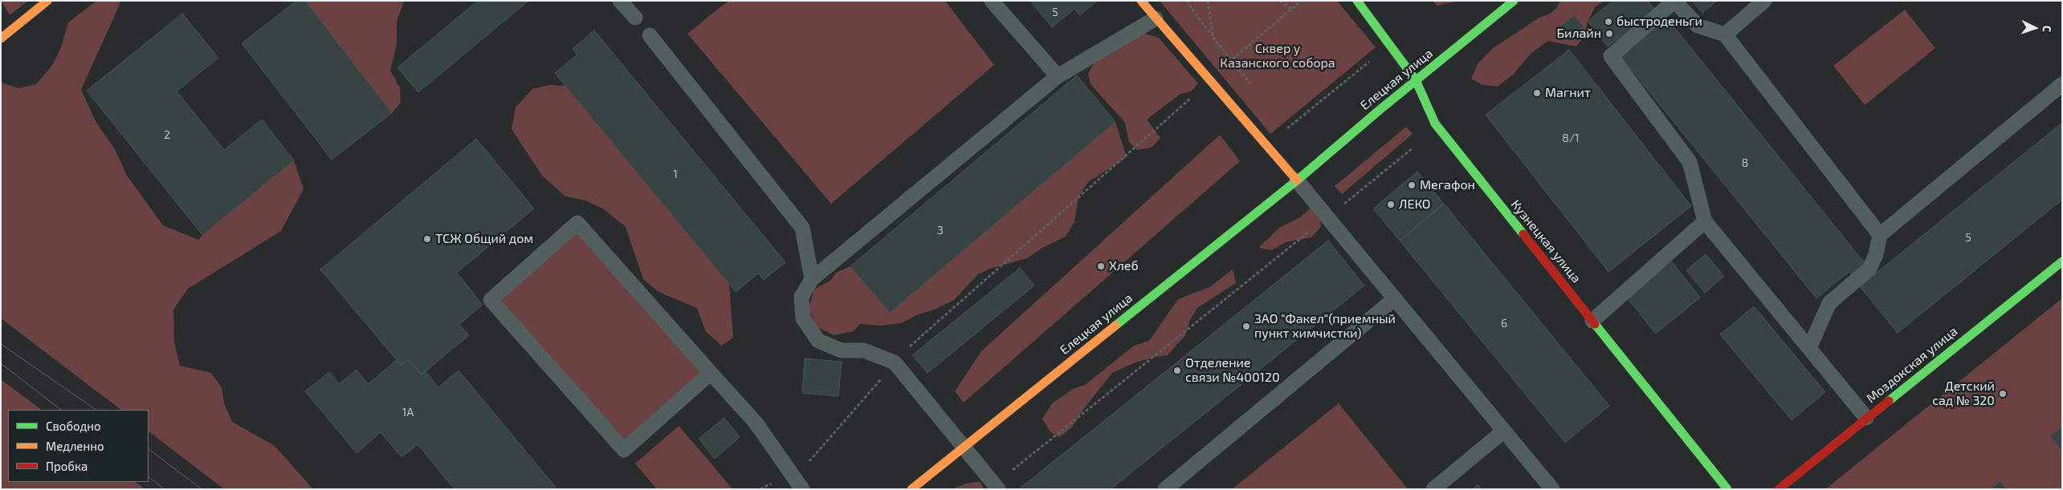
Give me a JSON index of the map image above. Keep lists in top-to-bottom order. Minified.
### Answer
{"streets":{"street":["Елецкая улица","Кузнецкая улица","Моздокская улица"]},"crossings":[["Елецкая улица","Кузнецкая улица"]],"parks":["Сквер у Казанского собора"],"places":["быстроденьги","Билайн","Магнит","Мегафон","ЛЕКО","ТСЖ Общий дом","Хлеб","ЗАО \"Факел\"(приемный пункт химчистки)","Отделение связи №400120","Детский сад № 320"],"house_numbers":["5","2","8/1","8","1","3","5","6","1А"],"legend":["Свободно","Медленно","Пробка"],"north":"right"}
